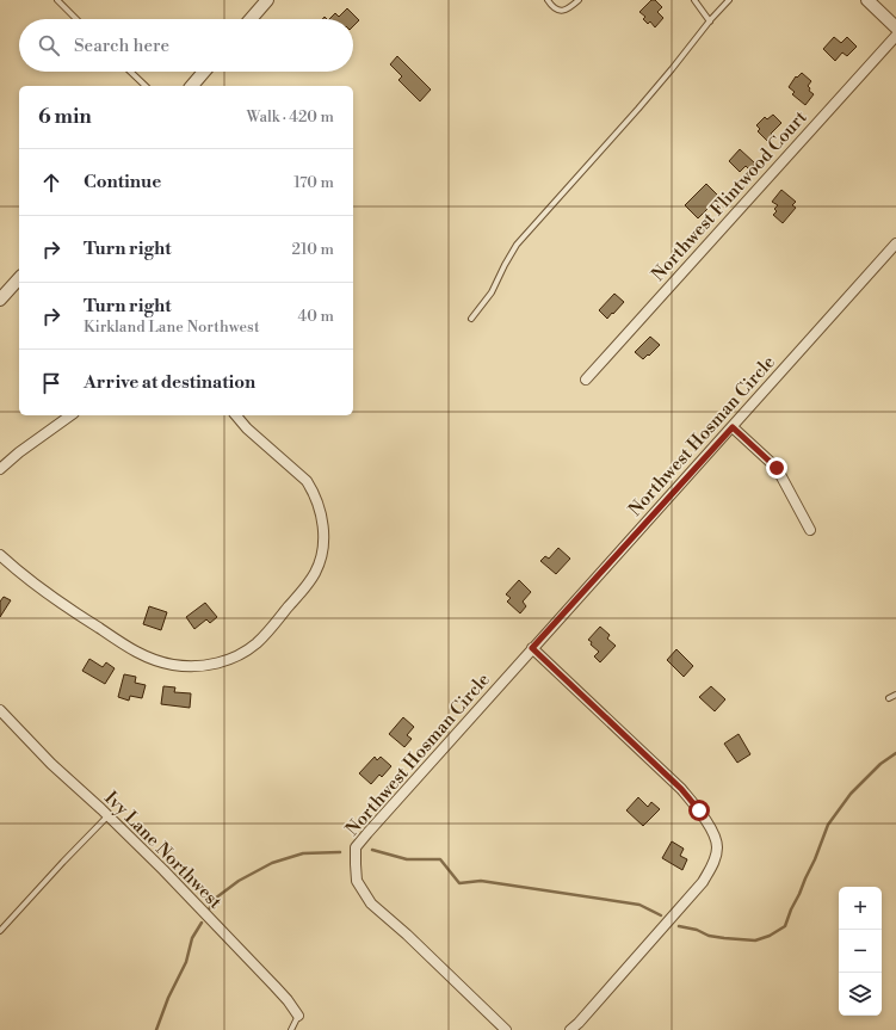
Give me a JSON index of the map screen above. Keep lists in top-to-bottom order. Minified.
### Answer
{"streets":{"street":["Northwest Flintwood Court","Northwest Hosman Circle","Ivy Lane Northwest"]},"page":{"search":"Search here","heading":["6 min","Walk · 420 m"],"list":[["Continue","170 m"],["Turn right","210 m"],["Turn right","Kirkland Lane Northwest","40 m"],"Arrive at destination"],"map_buttons":["+","−"]}}
